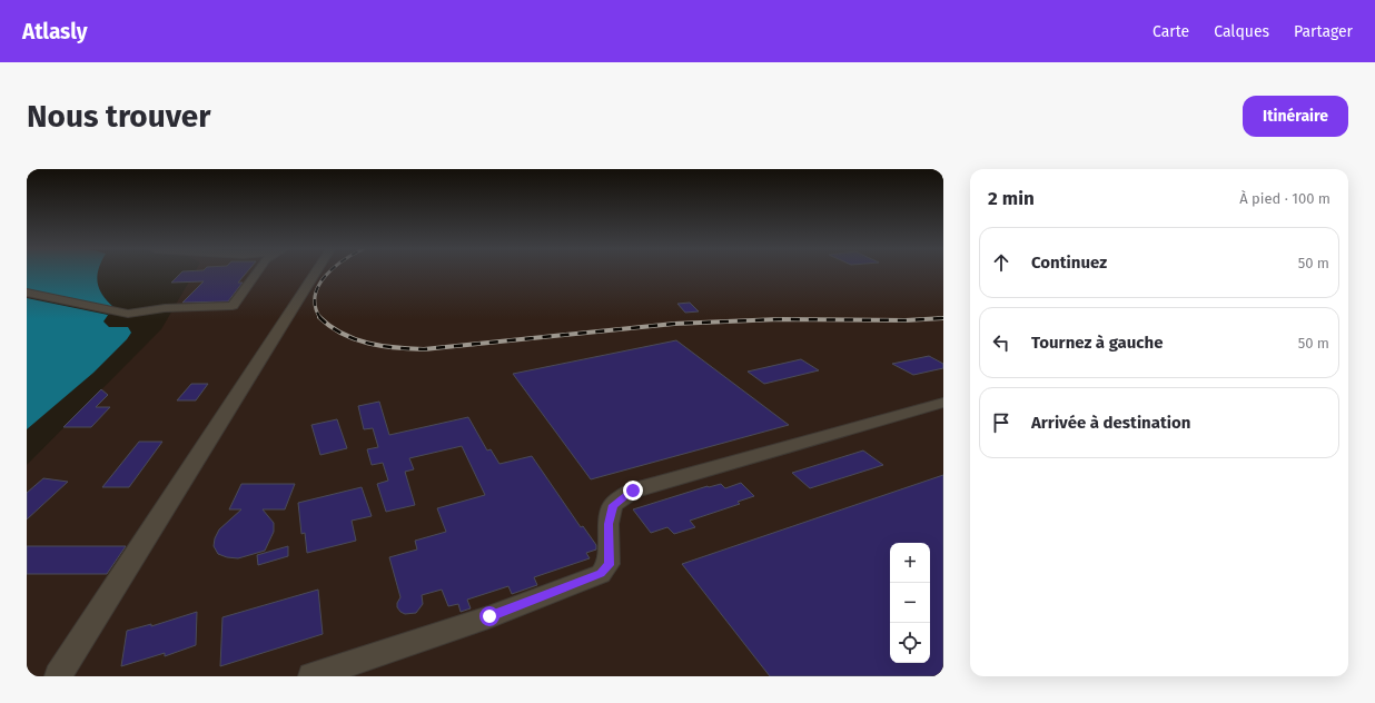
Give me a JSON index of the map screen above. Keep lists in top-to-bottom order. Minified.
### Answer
{"page":{"header":"Atlasly","nav":["Carte","Calques","Partager"],"buttons":"Itinéraire","title":"Nous trouver","heading":["2 min","À pied · 100 m"],"list":[["Continuez","50 m"],["Tournez à gauche","50 m"],"Arrivée à destination"],"map_buttons":["+","−"]}}
